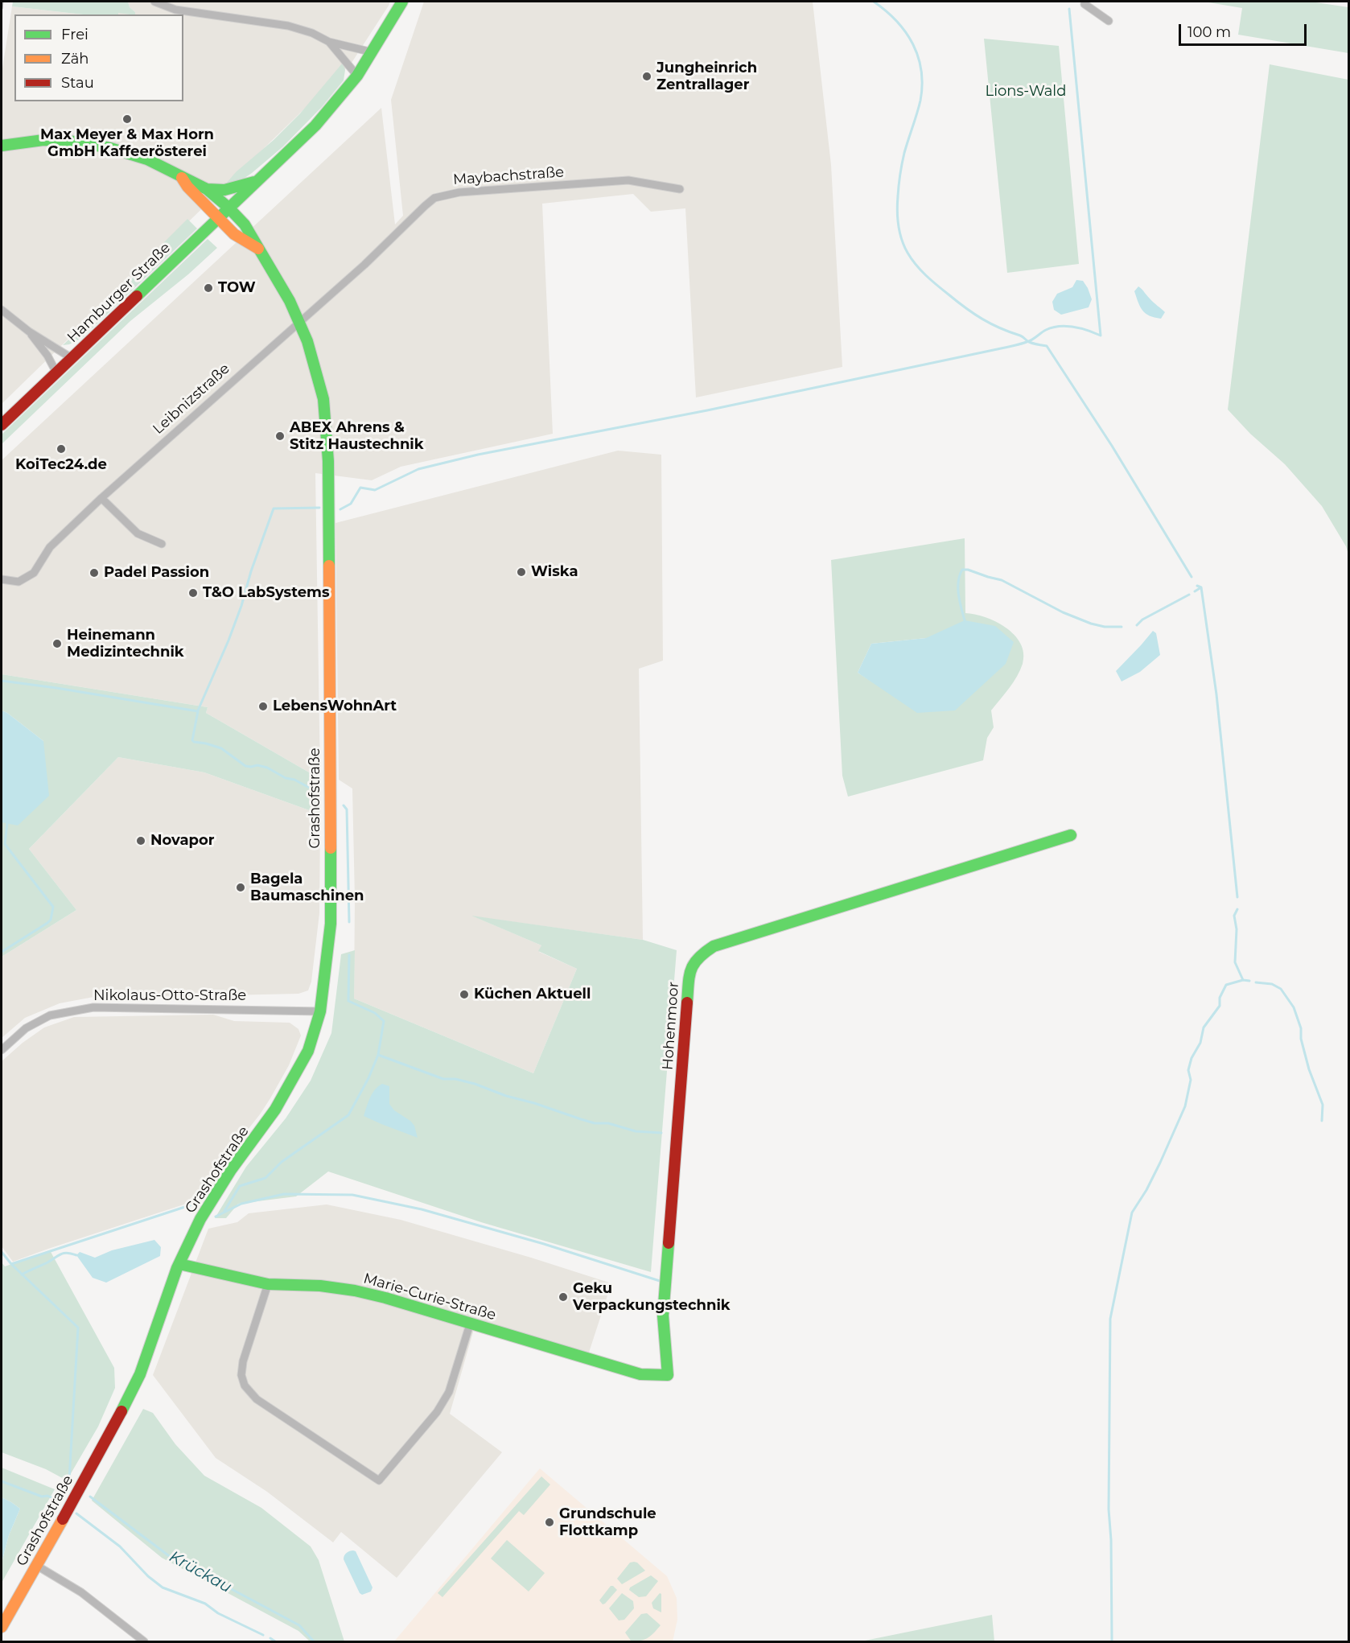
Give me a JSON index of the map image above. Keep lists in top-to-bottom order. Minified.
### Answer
{"streets":{"street":["Maybachstraße","Hamburger Straße","Leibnizstraße","Grashofstraße","Nikolaus-Otto-Straße","Hohenmoor","Marie-Curie-Straße"]},"crossings":[["Maybachstraße","Leibnizstraße"],["Maybachstraße","Grashofstraße"],["Hamburger Straße","Grashofstraße"],["Leibnizstraße","Grashofstraße"],["Grashofstraße","Nikolaus-Otto-Straße"],["Grashofstraße","Marie-Curie-Straße"],["Hohenmoor","Marie-Curie-Straße"]],"water":["Krückau"],"parks":["Lions-Wald"],"places":["Jungheinrich Zentrallager","Max Meyer & Max Horn GmbH Kaffeerösterei","TOW","ABEX Ahrens & Stitz Haustechnik","KoiTec24.de","Wiska","Padel Passion","T&O LabSystems","Heinemann Medizintechnik","LebensWohnArt","Novapor","Bagela Baumaschinen","Küchen Aktuell","Geku Verpackungstechnik","Grundschule Flottkamp"],"legend":["Frei","Zäh","Stau"],"scale_bar":"100 m"}
